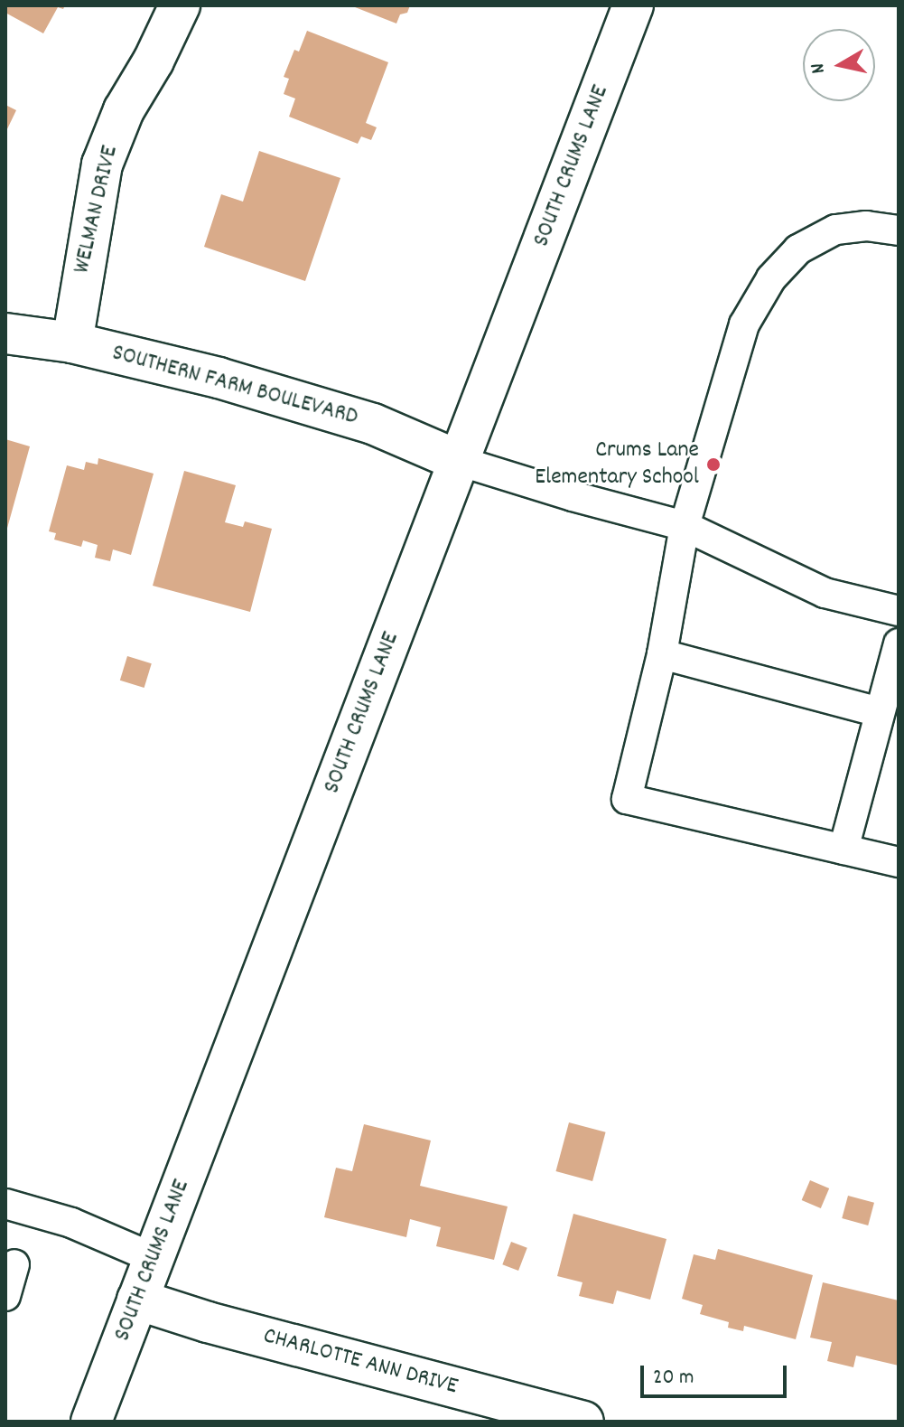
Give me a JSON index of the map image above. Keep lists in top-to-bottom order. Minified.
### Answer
{"streets":{"street":["SOUTH CRUMS LANE","WELMAN DRIVE","SOUTHERN FARM BOULEVARD","CHARLOTTE ANN DRIVE"]},"crossings":[["SOUTH CRUMS LANE","SOUTHERN FARM BOULEVARD"],["SOUTH CRUMS LANE","CHARLOTTE ANN DRIVE"],["WELMAN DRIVE","SOUTHERN FARM BOULEVARD"]],"places":["Crums Lane Elementary School"],"scale_bar":"20 m","north":"left"}
